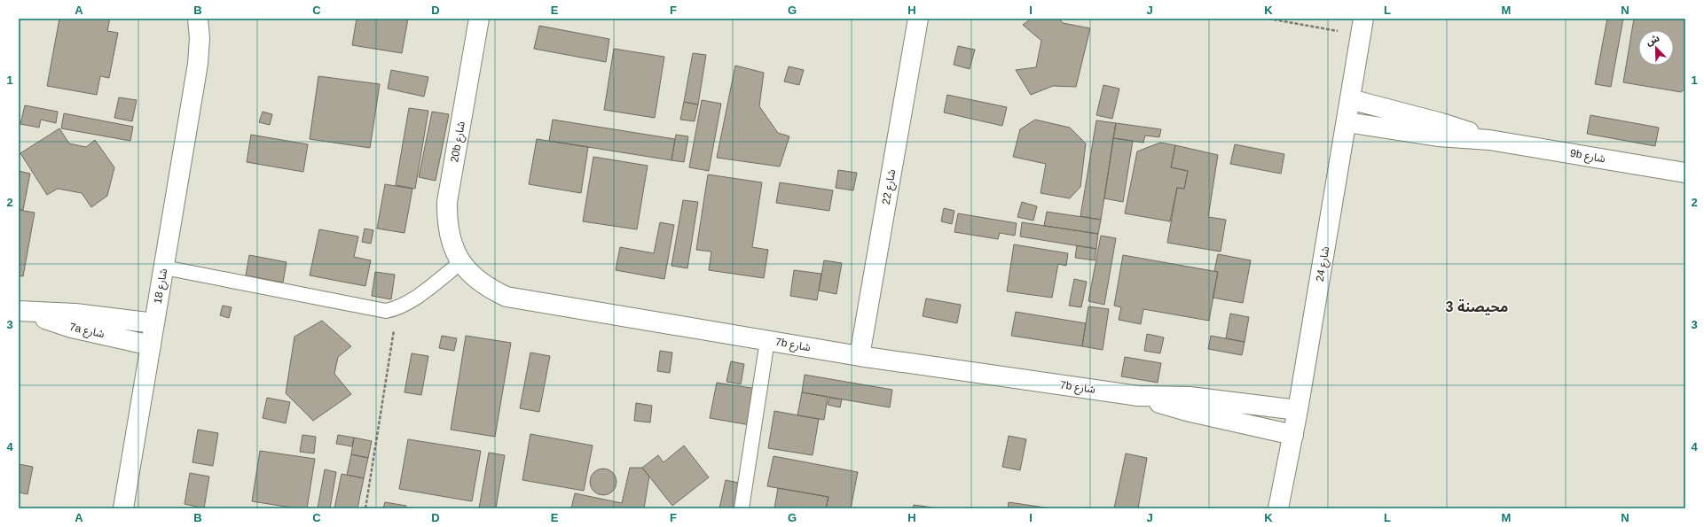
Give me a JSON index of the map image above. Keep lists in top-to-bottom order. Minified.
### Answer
{"streets":{"street":["20b شارع","9b شارع","شارع 22","شارع 24","شارع 18","7a شارع","7b شارع"]},"crossings":[["20b شارع","7b شارع"],["9b شارع","شارع 24"],["شارع 22","7b شارع"],["شارع 24","7b شارع"],["شارع 18","7a شارع"]],"districts":["محيصنة 3"],"north":"top left","grid":{"columns":["A","B","C","D","E","F","G","H","I","J","K","L","M","N"],"rows":["1","2","3","4"]}}
